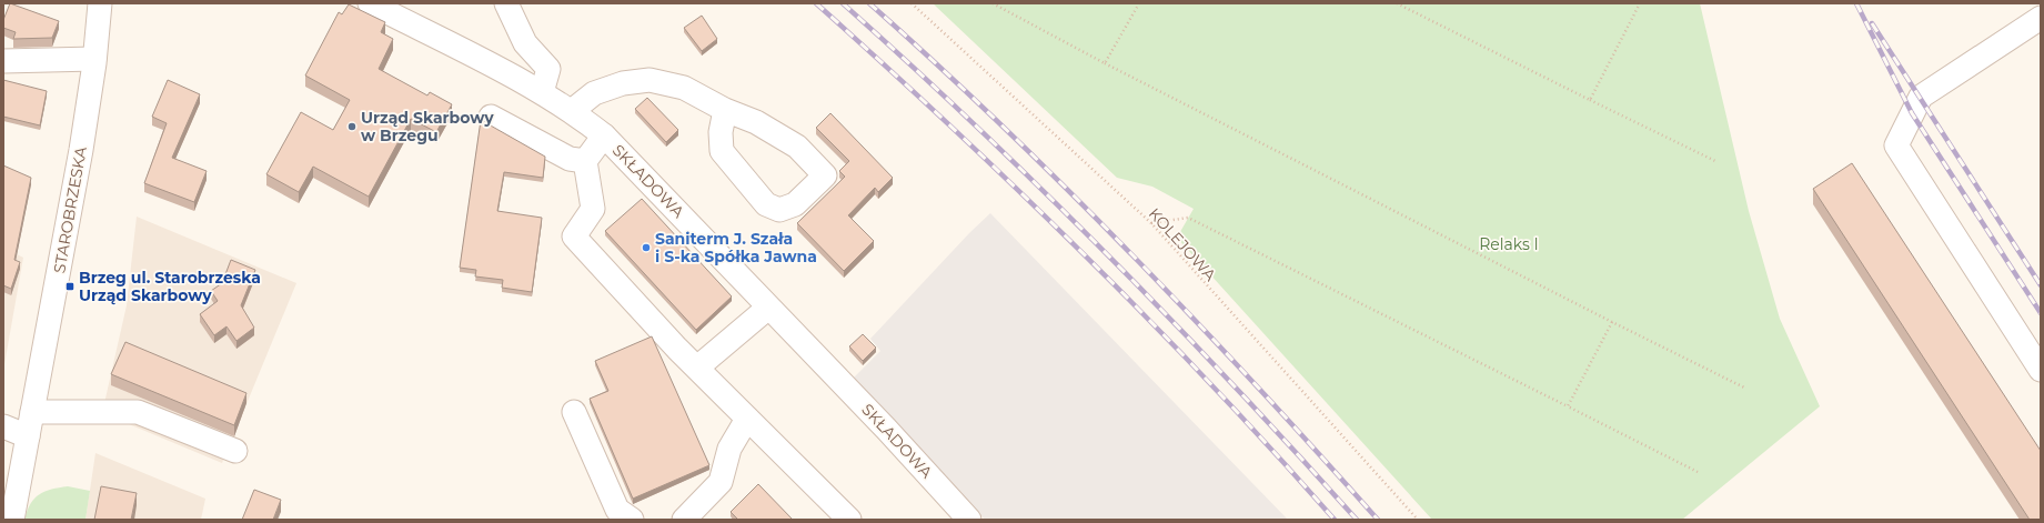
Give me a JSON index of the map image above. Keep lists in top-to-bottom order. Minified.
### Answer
{"streets":{"street":["SKŁADOWA","STAROBRZESKA"],"path":["KOLEJOWA"]},"parks":["Relaks I"],"places":{"other":["Urząd Skarbowy w Brzegu","Saniterm J. Szała i S-ka Spółka Jawna"],"transit":["Brzeg ul. Starobrzeska Urząd Skarbowy"]}}
